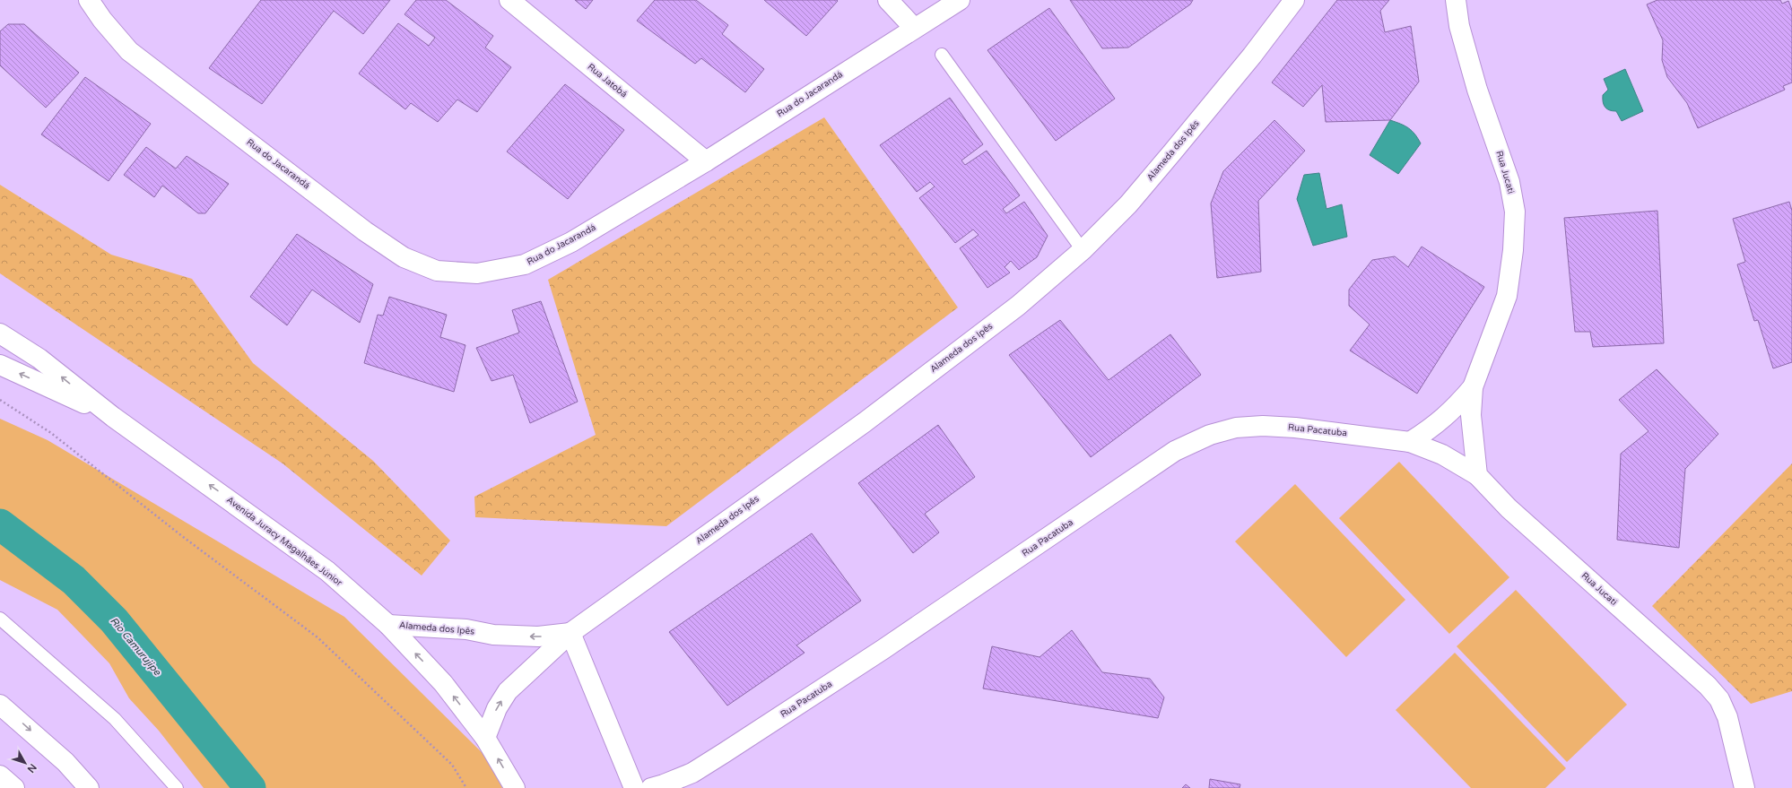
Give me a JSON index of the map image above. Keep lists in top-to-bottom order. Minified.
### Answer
{"streets":{"street":["Rua Jatobá","Rua do Jacarandá","Alameda dos Ipês","Rua Jucati","Rua Pacatuba","Avenida Juracy Magalhães Júnior"]},"crossings":[["Rua Jatobá","Rua do Jacarandá"],["Alameda dos Ipês","Avenida Juracy Magalhães Júnior"],["Rua Jucati","Rua Pacatuba"]],"one_way":["Avenida Juracy Magalhães Júnior"],"water":["Rio Camurujipe"],"north":"bottom right"}
